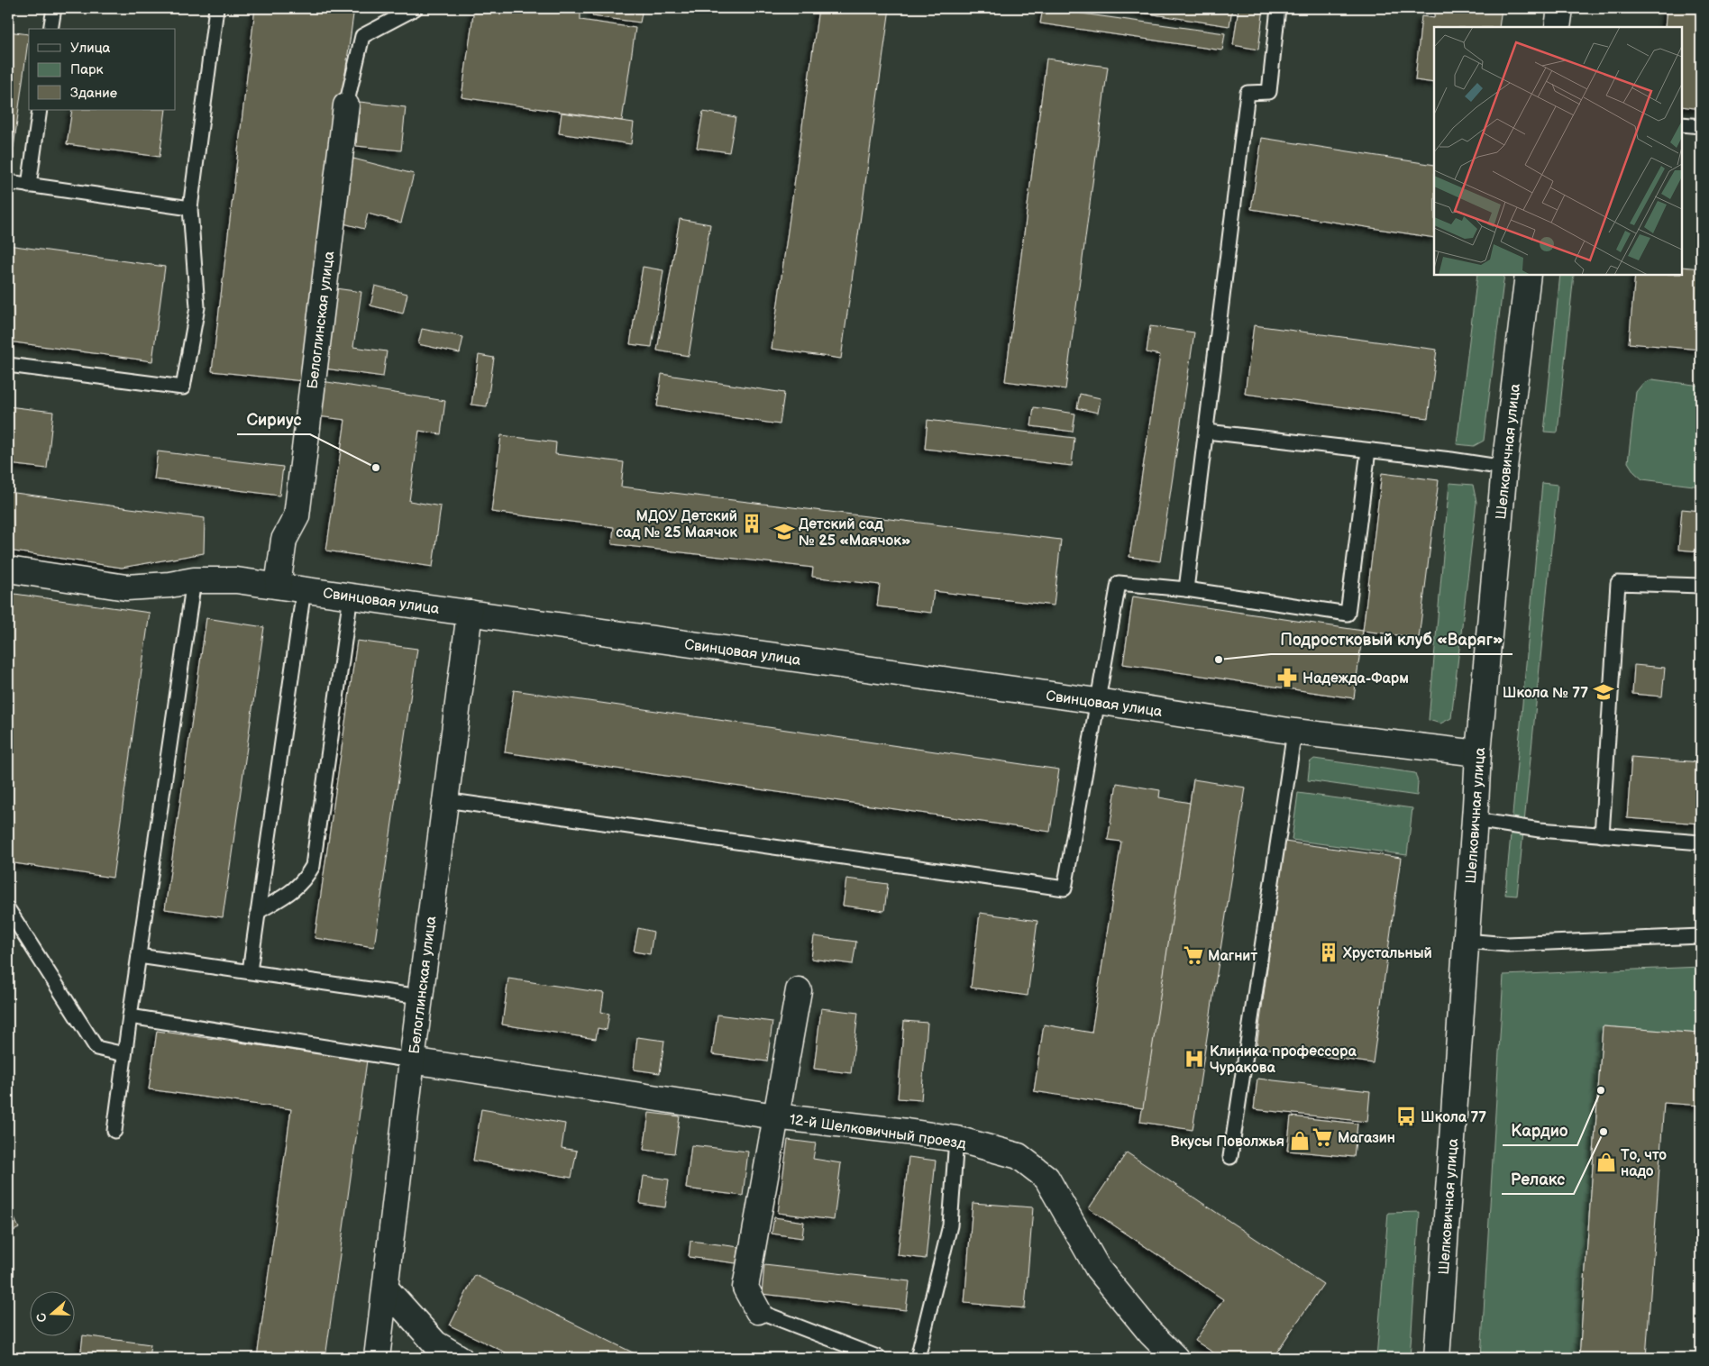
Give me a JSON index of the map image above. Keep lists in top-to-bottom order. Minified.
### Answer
{"streets":{"street":["Белоглинская улица","Шелковичная улица","Свинцовая улица","12-й Шелковичный проезд"]},"crossings":[["Белоглинская улица","Свинцовая улица"],["Белоглинская улица","12-й Шелковичный проезд"],["Шелковичная улица","Свинцовая улица"]],"places":{"other":["Сириус","Подростковый клуб «Варяг»","Кардио","Релакс"],"building":["МДОУ Детский сад № 25 Маячок","Хрустальный"],"school or university":["Детский сад № 25 «Маячок»","Школа № 77"],"pharmacy":["Надежда-Фарм"],"supermarket":["Магнит","Магазин"],"hospital":["Клиника профессора Чуракова"],"bus stop":["Школа 77"],"shop":["Вкусы Поволжья","То, что надо"]},"legend":["Улица","Парк","Здание"],"north":"left"}
